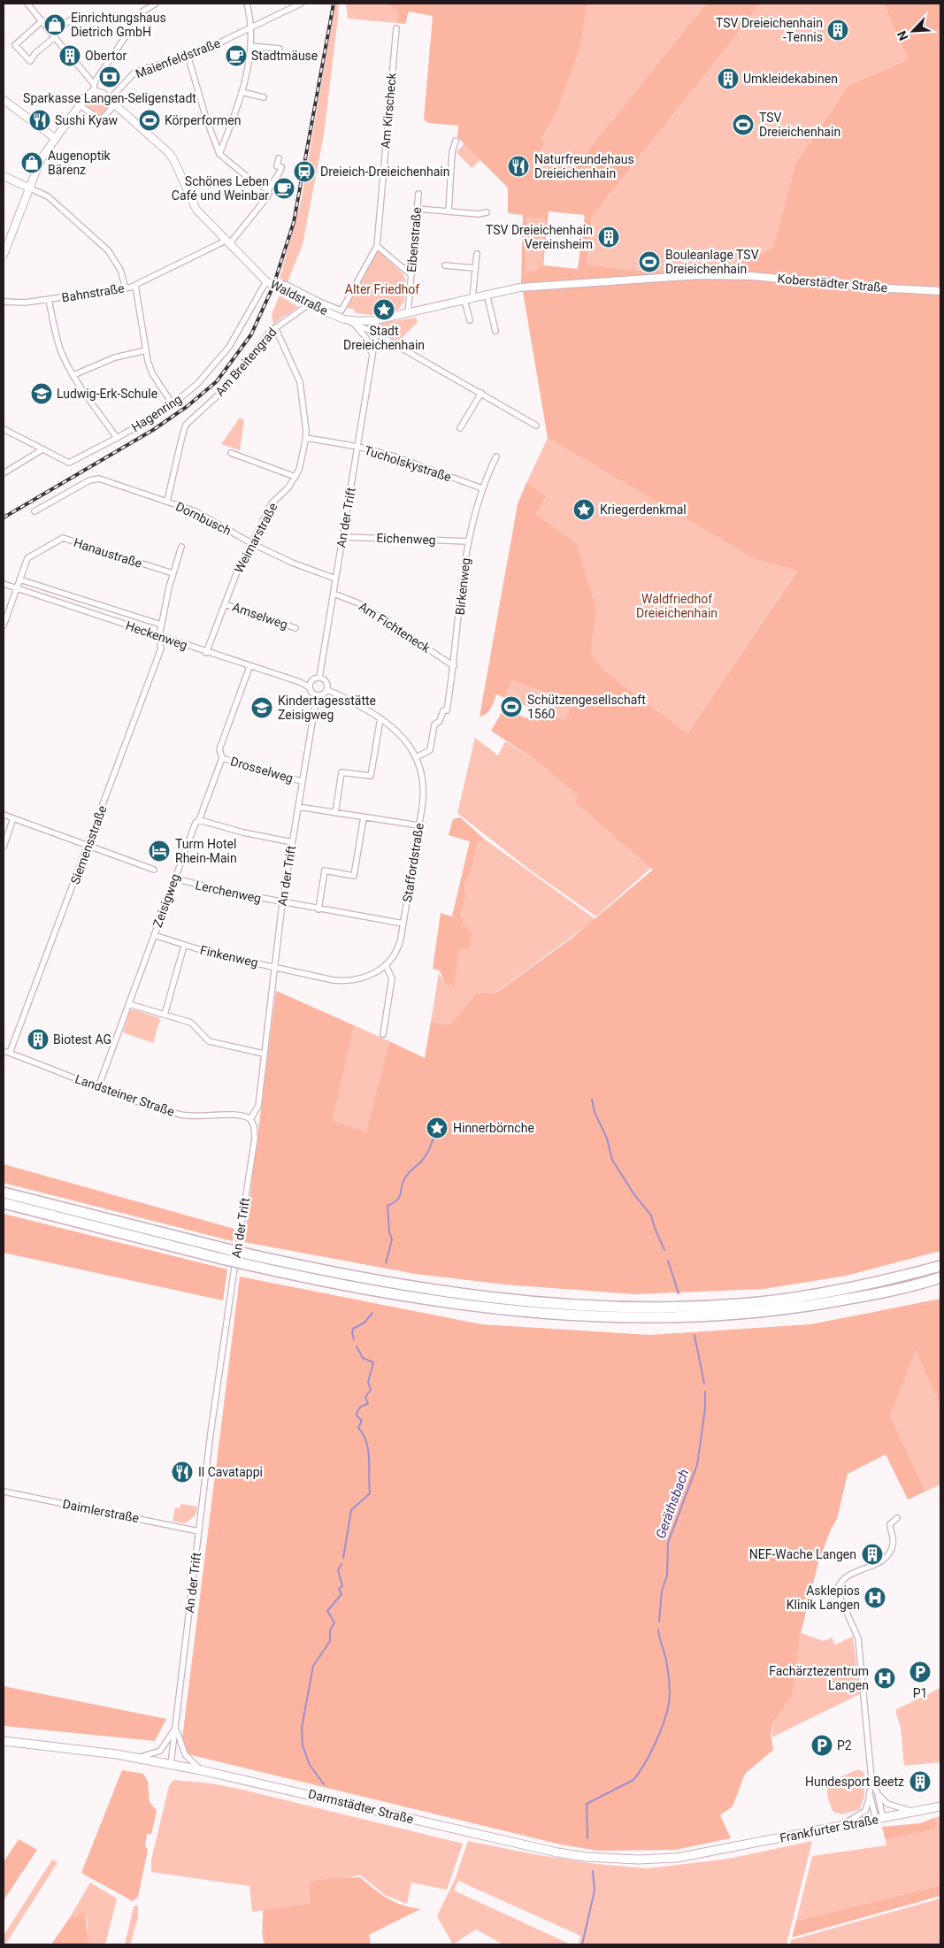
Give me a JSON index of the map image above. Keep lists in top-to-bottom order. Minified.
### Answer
{"streets":{"main road":["Darmstädter Straße","Frankfurter Straße"],"street":["Maienfeldstraße","Am Kirscheck","Eibenstraße","Koberstädter Straße","Bahnstraße","Waldstraße","Am Breitengrad","Hagenring","Tucholskystraße","An der Trift","Dornbusch","Weimarstraße","Eichenweg","Hanaustraße","Birkenweg","Amselweg","Am Fichteneck","Heckenweg","Drosselweg","Siemensstraße","Staffordstraße","Lerchenweg","Zeisigweg","Finkenweg","Landsteiner Straße","Daimlerstraße"]},"crossings":[["Maienfeldstraße","Waldstraße"],["Eibenstraße","Koberstädter Straße"],["Koberstädter Straße","Waldstraße"],["Koberstädter Straße","An der Trift"],["Bahnstraße","Waldstraße"],["Waldstraße","Am Breitengrad"],["Waldstraße","Hagenring"],["Waldstraße","An der Trift"],["Am Breitengrad","Dornbusch"],["Am Breitengrad","Weimarstraße"],["Tucholskystraße","An der Trift"],["Tucholskystraße","Weimarstraße"],["Tucholskystraße","Birkenweg"],["An der Trift","Dornbusch"],["An der Trift","Eichenweg"],["An der Trift","Am Fichteneck"],["An der Trift","Heckenweg"],["An der Trift","Drosselweg"],["An der Trift","Staffordstraße"],["An der Trift","Lerchenweg"],["An der Trift","Finkenweg"],["An der Trift","Landsteiner Straße"],["An der Trift","Daimlerstraße"],["An der Trift","Darmstädter Straße"],["Dornbusch","Weimarstraße"],["Weimarstraße","Amselweg"],["Weimarstraße","Heckenweg"],["Eichenweg","Birkenweg"],["Hanaustraße","Heckenweg"],["Hanaustraße","Siemensstraße"],["Birkenweg","Am Fichteneck"],["Birkenweg","Staffordstraße"],["Heckenweg","Siemensstraße"],["Heckenweg","Staffordstraße"],["Heckenweg","Zeisigweg"],["Drosselweg","Zeisigweg"],["Siemensstraße","Landsteiner Straße"],["Staffordstraße","Lerchenweg"],["Staffordstraße","Finkenweg"],["Lerchenweg","Zeisigweg"],["Zeisigweg","Finkenweg"],["Zeisigweg","Landsteiner Straße"],["Darmstädter Straße","Frankfurter Straße"]],"water":["Geräthsbach"],"parks":["Alter Friedhof","Waldfriedhof Dreieichenhain"],"places":{"shop":["Einrichtungshaus Dietrich GmbH","Augenoptik Bärenz"],"building":["TSV Dreieichenhain -Tennis","Obertor","Umkleidekabinen","TSV Dreieichenhain Vereinsheim","Biotest AG","NEF-Wache Langen","Hundesport Beetz"],"cafe":["Stadtmäuse","Schönes Leben Café und Weinbar"],"bank":["Sparkasse Langen-Seligenstadt"],"restaurant":["Sushi Kyaw","Naturfreundehaus Dreieichenhain","Il Cavatappi"],"sports":["Körperformen","TSV Dreieichenhain","Bouleanlage TSV Dreieichenhain","Schützengesellschaft 1560"],"station":["Dreieich-Dreieichenhain"],"place":["Stadt Dreieichenhain","Kriegerdenkmal","Hinnerbörnche"],"school or university":["Ludwig-Erk-Schule","Kindertagesstätte Zeisigweg"],"hotel":["Turm Hotel Rhein-Main"],"hospital":["Asklepios Klinik Langen","Fachärztezentrum Langen"],"parking":["P1","P2"]},"north":"bottom left"}
